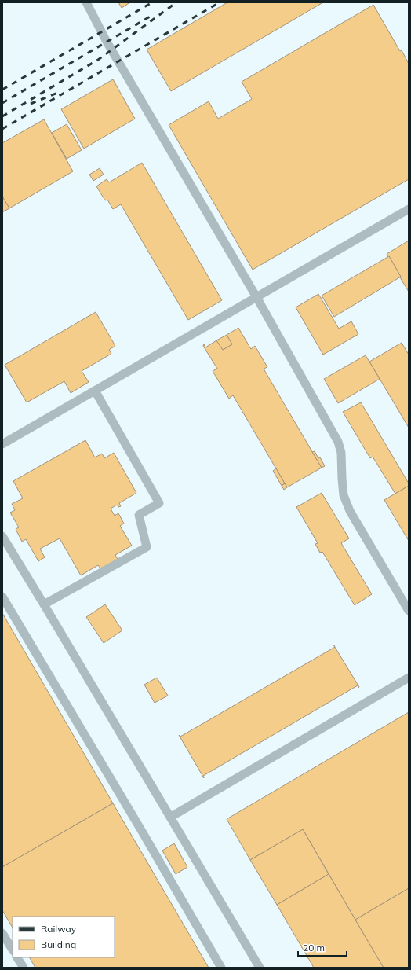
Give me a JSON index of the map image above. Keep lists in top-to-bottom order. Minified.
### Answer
{"legend":["Railway","Building"],"scale_bar":"20 m"}
